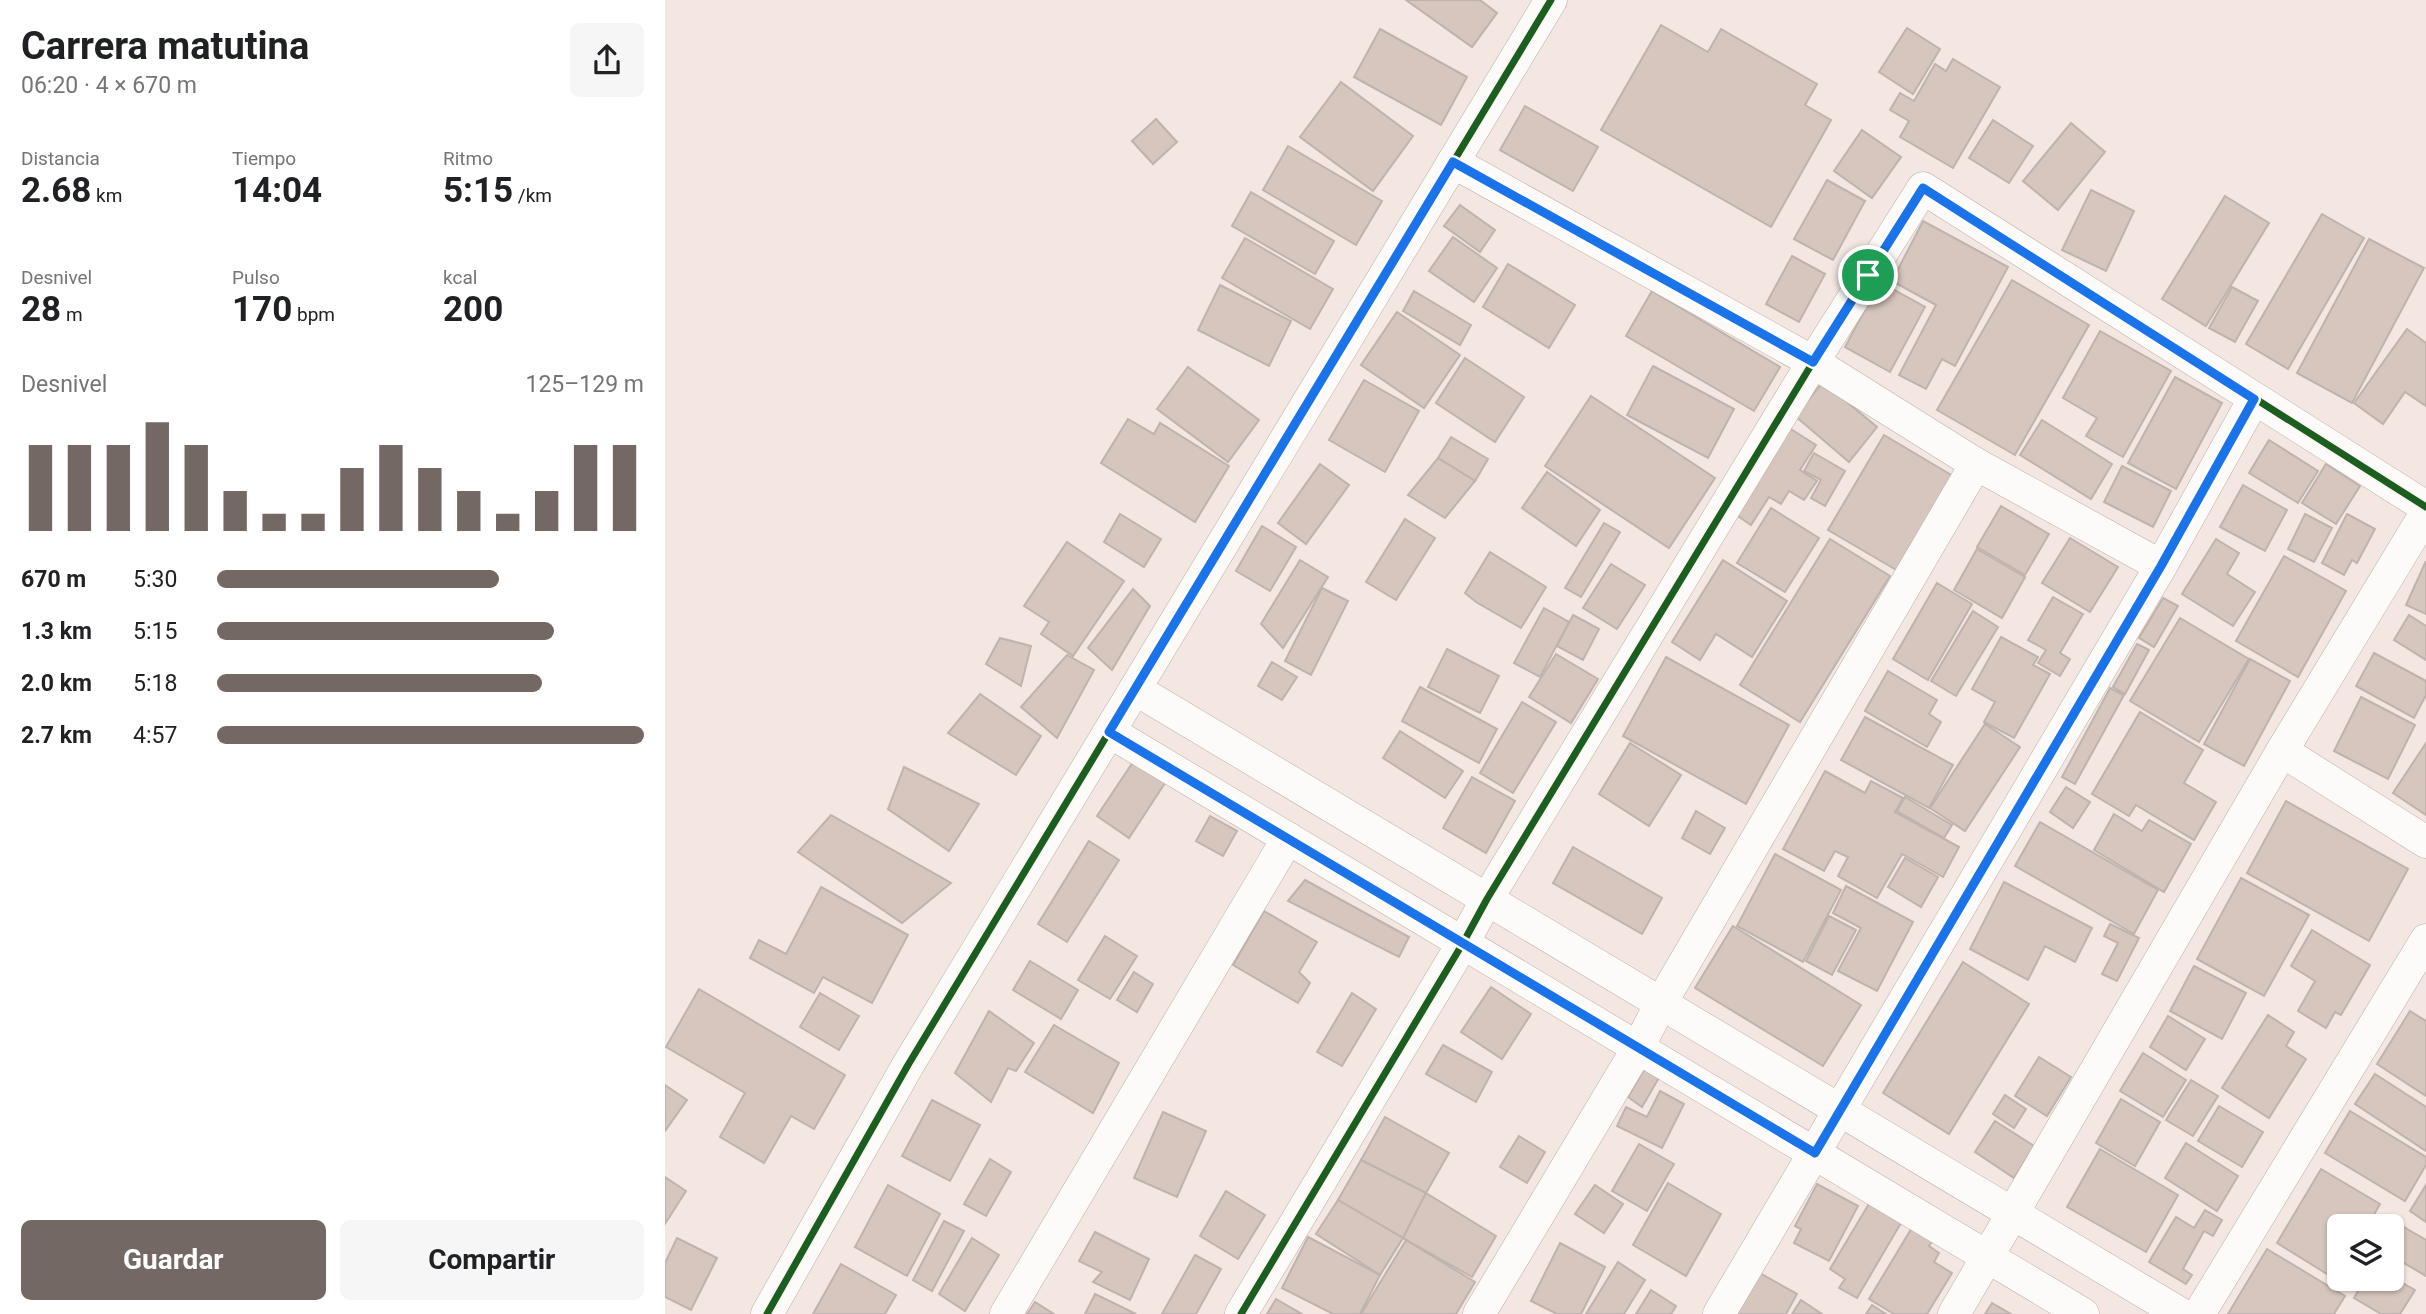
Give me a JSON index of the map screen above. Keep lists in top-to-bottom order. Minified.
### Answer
{"page":{"heading":["Carrera matutina","06:20 · 4 × 670 m"],"stats":[["Distancia","2.68 km"],["Tiempo","14:04"],["Ritmo","5:15 /km"],["Desnivel","28 m"],["Pulso","170 bpm"],["kcal","200"]],"chart":["Desnivel","125–129 m"],"list":[{"name":"670 m","note":"5:30"},{"name":"1.3 km","note":"5:15"},{"name":"2.0 km","note":"5:18"},{"name":"2.7 km","note":"4:57"}],"buttons":["Guardar","Compartir"]}}
